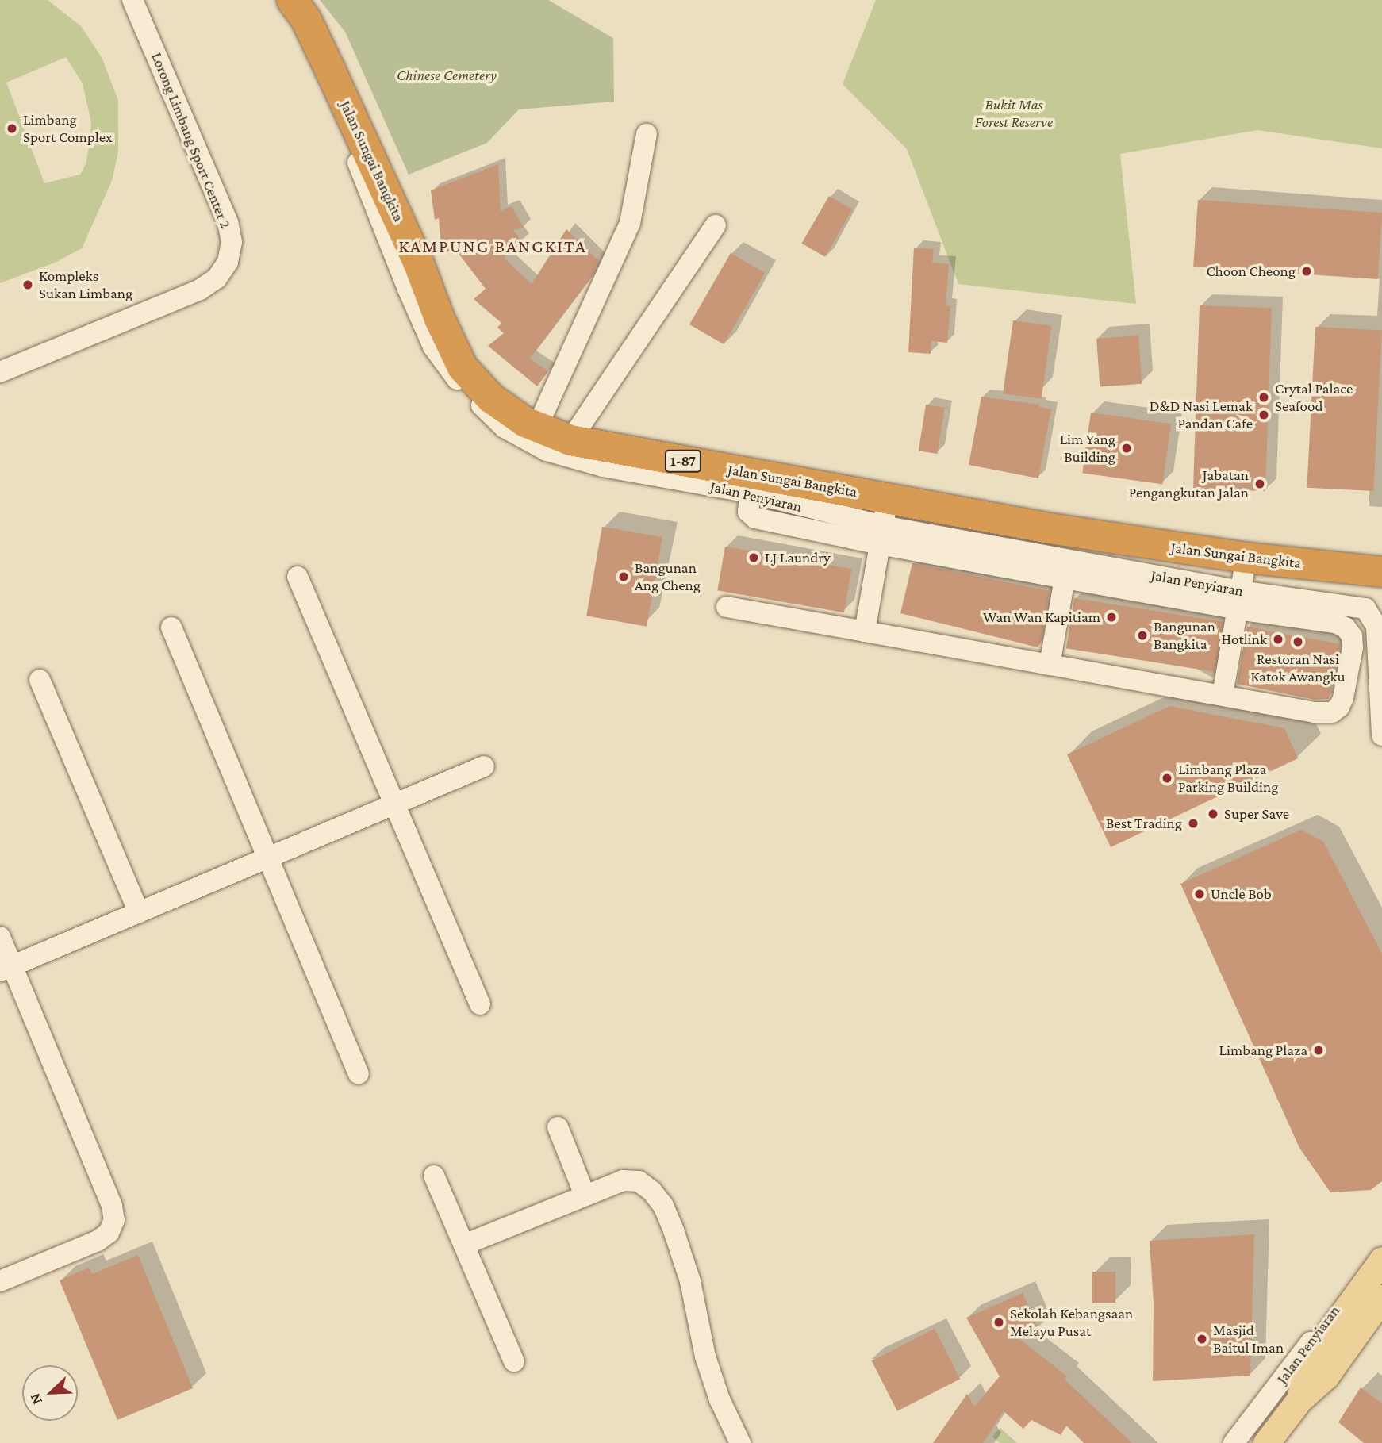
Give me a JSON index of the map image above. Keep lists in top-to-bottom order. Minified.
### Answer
{"streets":{"highway":["Jalan Sungai Bangkita","1-87"],"street":["Lorong Limbang Sport Center 2","Jalan Penyiaran"]},"crossings":[["Jalan Sungai Bangkita","1-87"],["Jalan Sungai Bangkita","Jalan Penyiaran"]],"districts":["KAMPUNG BANGKITA"],"parks":["Chinese Cemetery","Bukit Mas Forest Reserve"],"places":["Limbang Sport Complex","Choon Cheong","Kompleks Sukan Limbang","Crytal Palace Seafood","D&D Nasi Lemak Pandan Cafe","Lim Yang Building","Jabatan Pengangkutan Jalan","LJ Laundry","Bangunan Ang Cheng","Wan Wan Kapitiam","Bangunan Bangkita","Hotlink","Restoran Nasi Katok Awangku","Limbang Plaza Parking Building","Super Save","Best Trading","Uncle Bob","Limbang Plaza","Sekolah Kebangsaan Melayu Pusat","Masjid Baitul Iman"],"north":"bottom left"}
